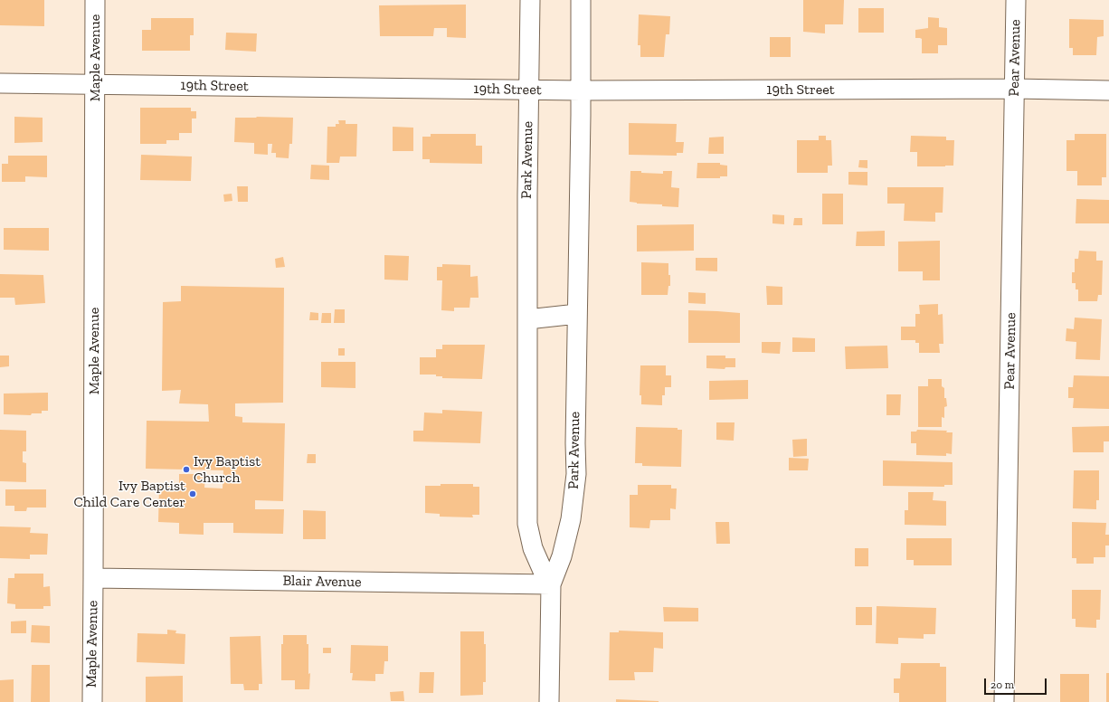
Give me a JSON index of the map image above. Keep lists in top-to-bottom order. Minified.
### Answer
{"streets":{"street":["Maple Avenue","Pear Avenue","19th Street","Park Avenue","Blair Avenue"]},"crossings":[["Maple Avenue","19th Street"],["Maple Avenue","Blair Avenue"],["Pear Avenue","19th Street"],["19th Street","Park Avenue"],["Park Avenue","Blair Avenue"]],"places":["Ivy Baptist Church","Ivy Baptist Child Care Center"],"scale_bar":"20 m"}
